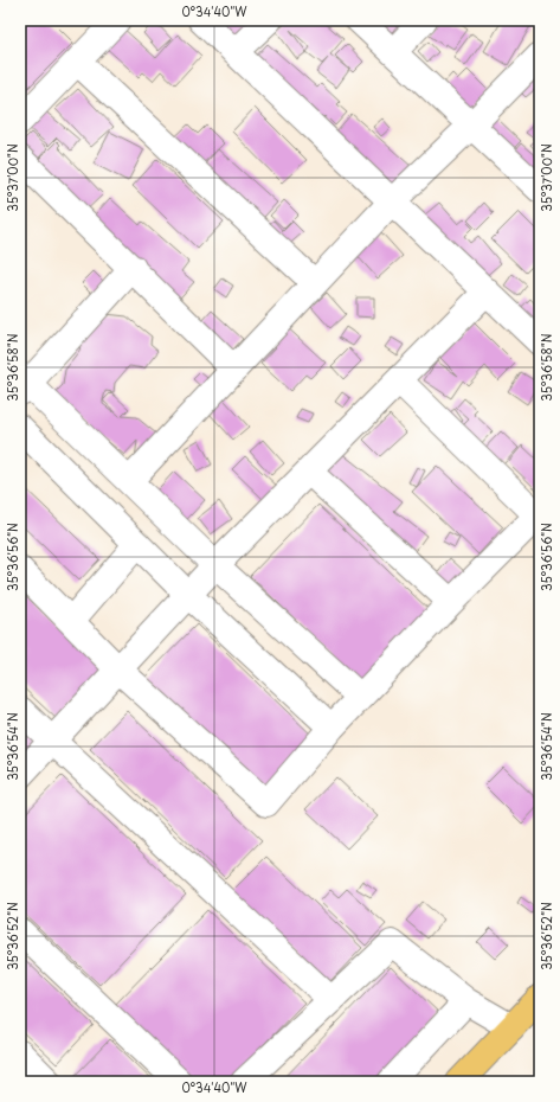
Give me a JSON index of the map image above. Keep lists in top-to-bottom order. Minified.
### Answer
{"coordinates":["0°34'40\"W","35°37'00\"N","35°36'58\"N","35°36'56\"N","35°36'54\"N","35°36'52\"N"]}
